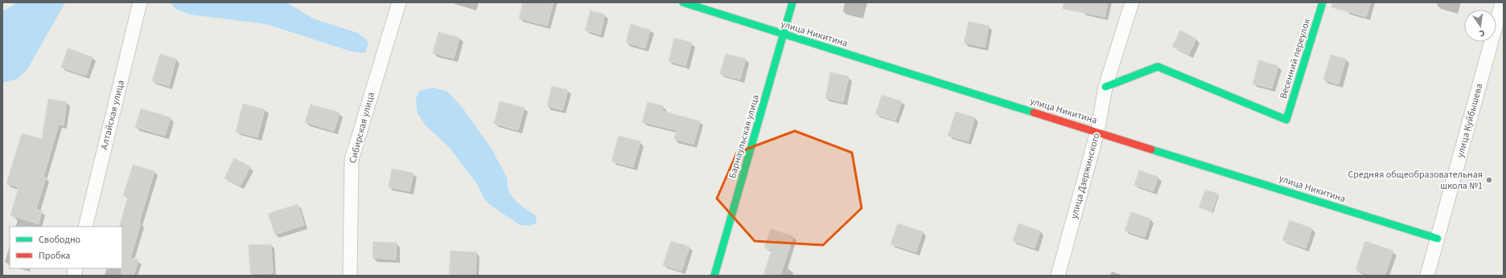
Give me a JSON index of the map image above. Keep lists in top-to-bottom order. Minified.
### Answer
{"streets":{"street":["улица Никитина","Весенний переулок","Алтайская улица","улица Куйбышева","Сибирская улица","Барнаульская улица","улица Дзержинского"]},"crossings":[["улица Никитина","улица Куйбышева"],["улица Никитина","Барнаульская улица"],["улица Никитина","улица Дзержинского"],["Весенний переулок","улица Дзержинского"]],"places":["Средняя общеобразовательная школа №1"],"legend":["Свободно","Пробка"],"north":"bottom"}
